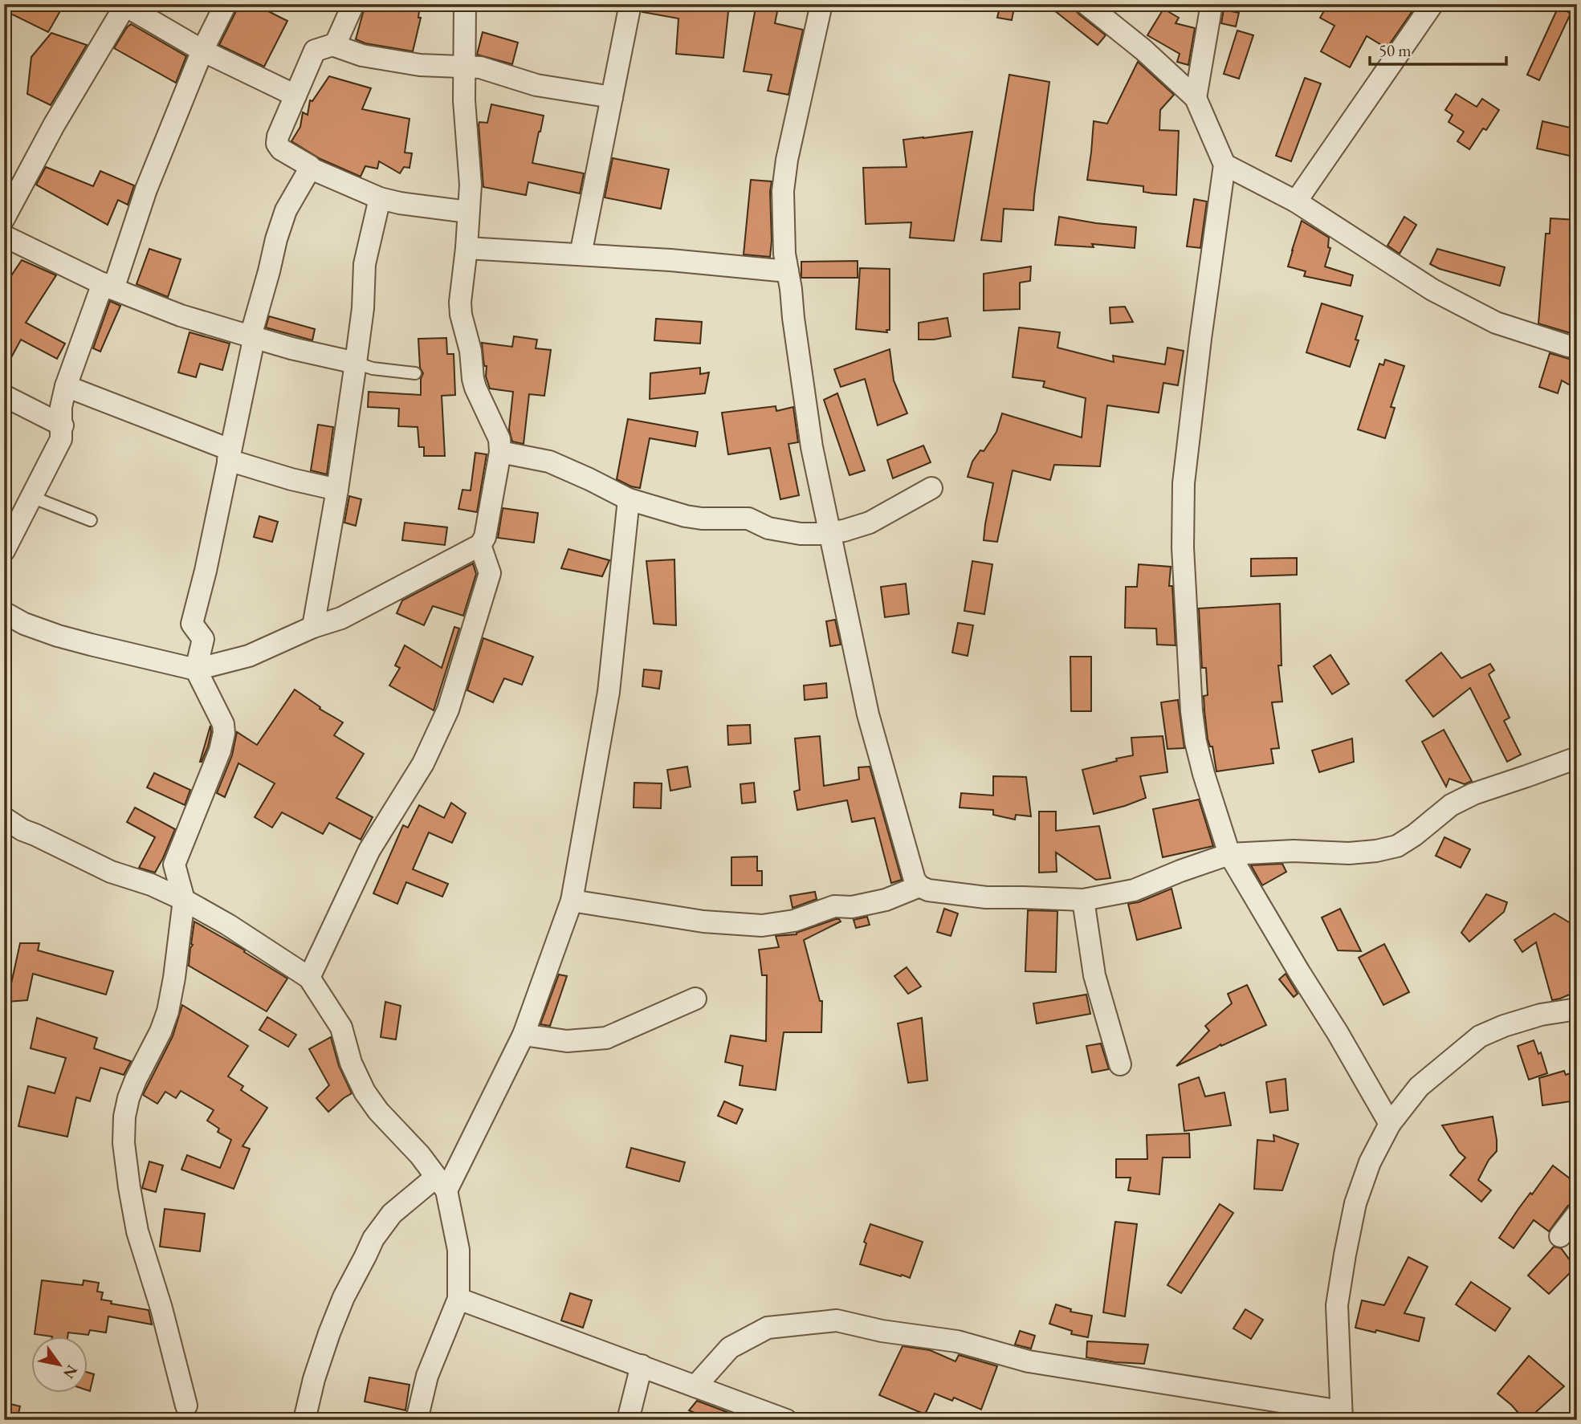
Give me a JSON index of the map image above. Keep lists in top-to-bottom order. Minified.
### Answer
{"scale_bar":"50 m","north":"bottom right"}
